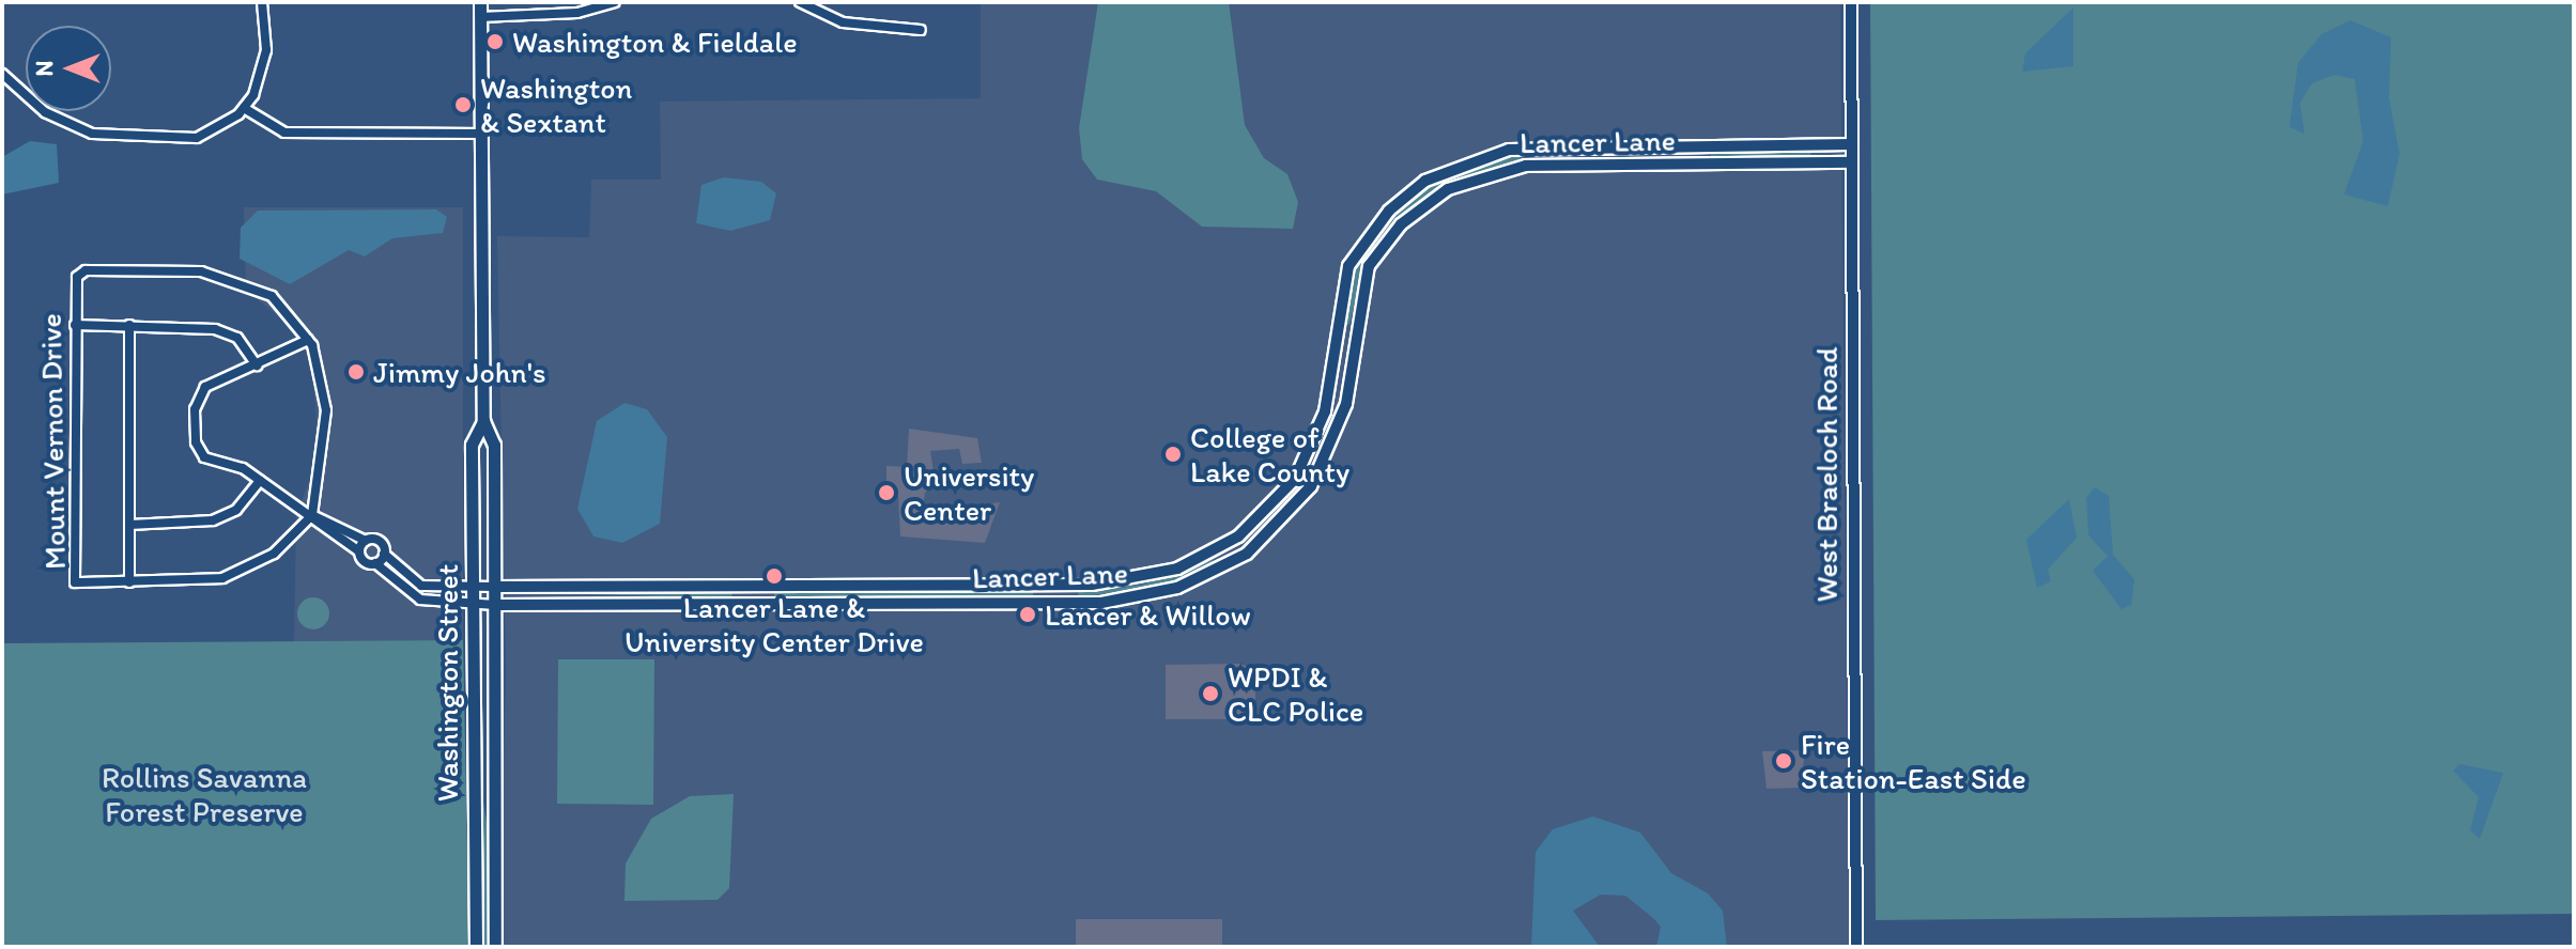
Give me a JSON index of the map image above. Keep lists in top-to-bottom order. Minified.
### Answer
{"streets":{"main road":["Washington Street"],"street":["Lancer Lane","Mount Vernon Drive","West Braeloch Road"]},"crossings":[["Lancer Lane","Mount Vernon Drive"],["Lancer Lane","West Braeloch Road"],["Lancer Lane","Washington Street"]],"parks":["Rollins Savanna Forest Preserve"],"places":["Washington & Fieldale","Washington & Sextant","Jimmy John's","College of Lake County","University Center","Lancer Lane & University Center Drive","Lancer & Willow","WPDI & CLC Police","Fire Station-East Side"],"north":"left"}
